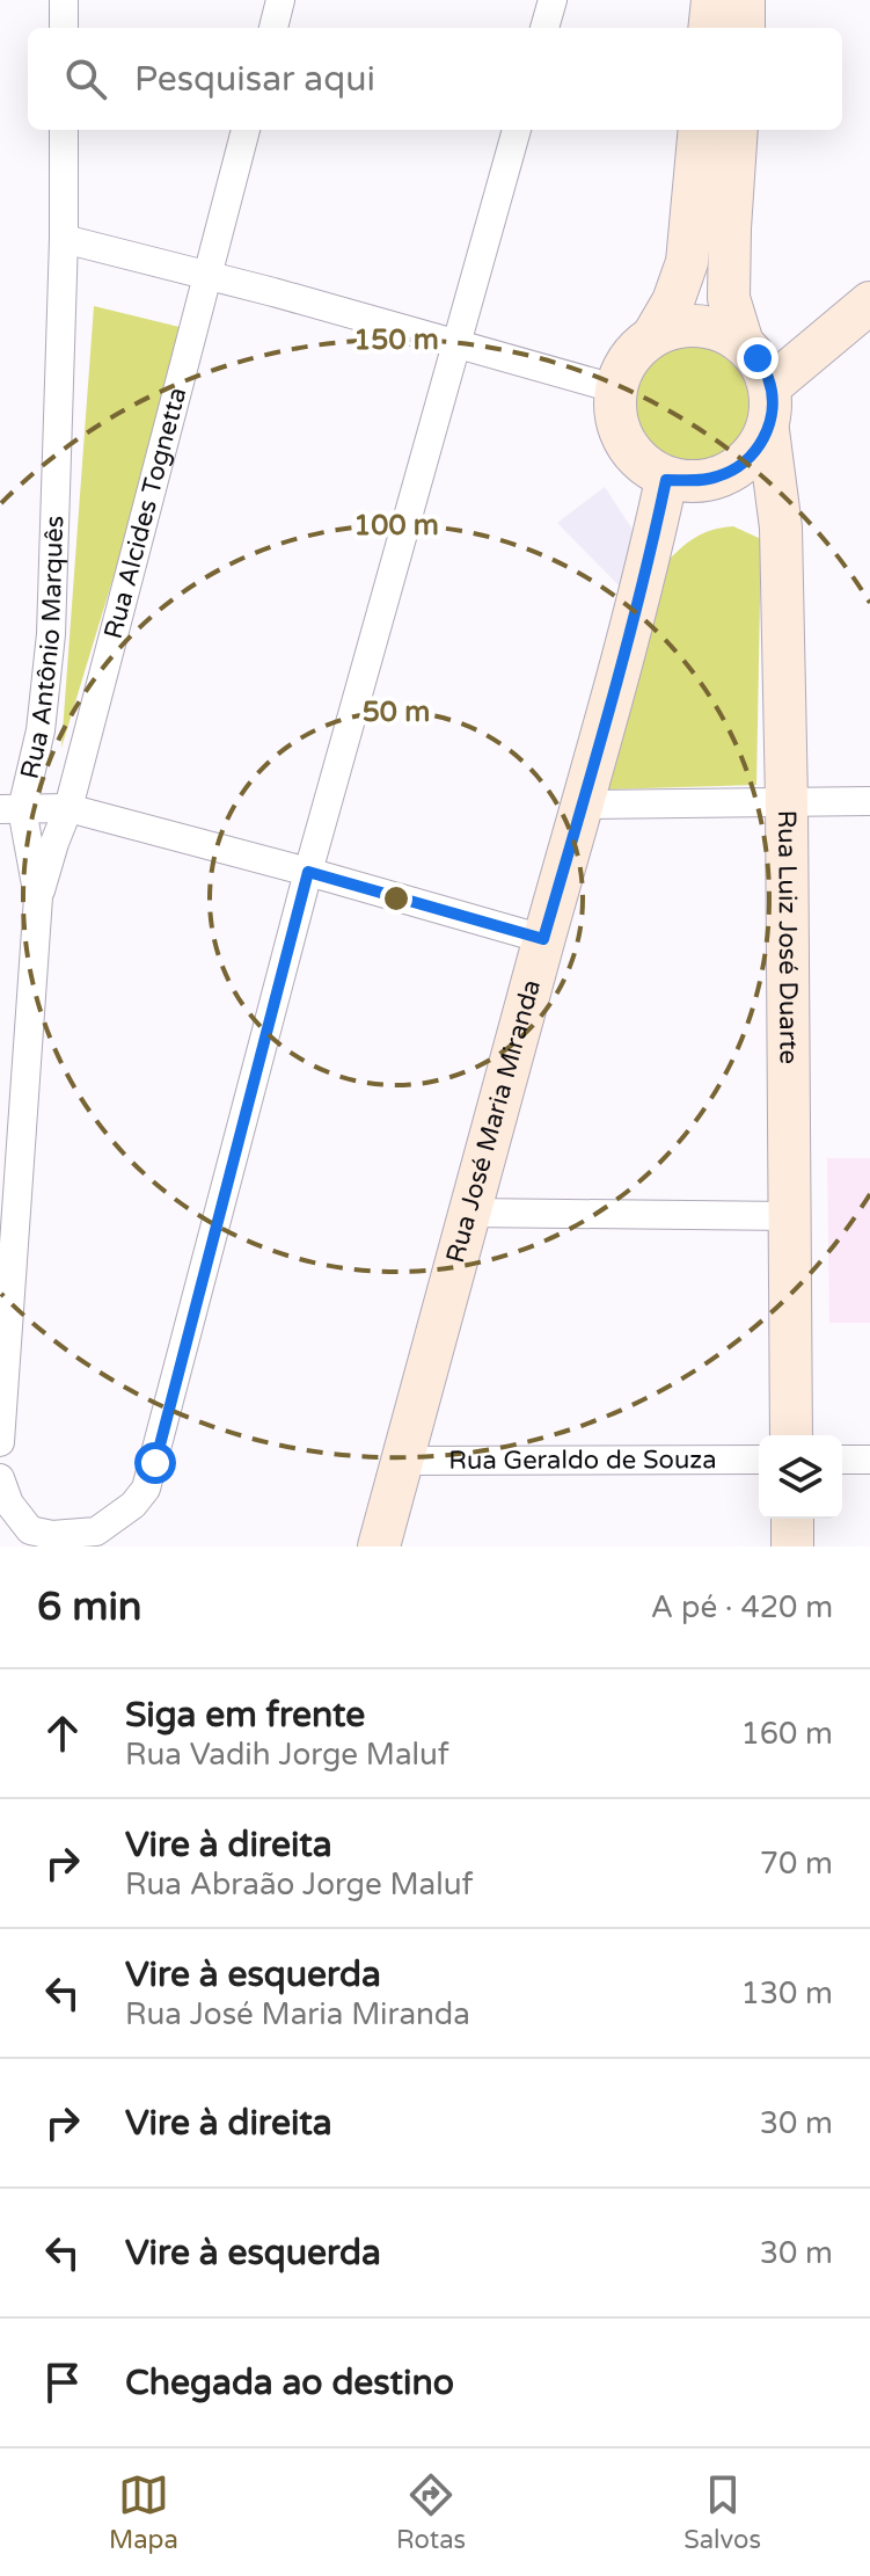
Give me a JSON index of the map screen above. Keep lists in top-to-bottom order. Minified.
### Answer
{"streets":{"main road":["Rua Luiz José Duarte","Rua José Maria Miranda"],"street":["Rua Alcides Tognetta","Rua Antônio Marquês","Rua Geraldo de Souza"]},"crossings":[["Rua Alcides Tognetta","Rua Antônio Marquês"],["Rua Luiz José Duarte","Rua José Maria Miranda"],["Rua José Maria Miranda","Rua Geraldo de Souza"]],"page":{"search":"Pesquisar aqui","heading":["6 min","A pé · 420 m"],"list":[["Siga em frente","Rua Vadih Jorge Maluf","160 m"],["Vire à direita","Rua Abraão Jorge Maluf","70 m"],["Vire à esquerda","Rua José Maria Miranda","130 m"],["Vire à direita","30 m"],["Vire à esquerda","30 m"],"Chegada ao destino"],"nav":["Mapa","Rotas","Salvos"]},"rings":["150 m","100 m","50 m"]}
